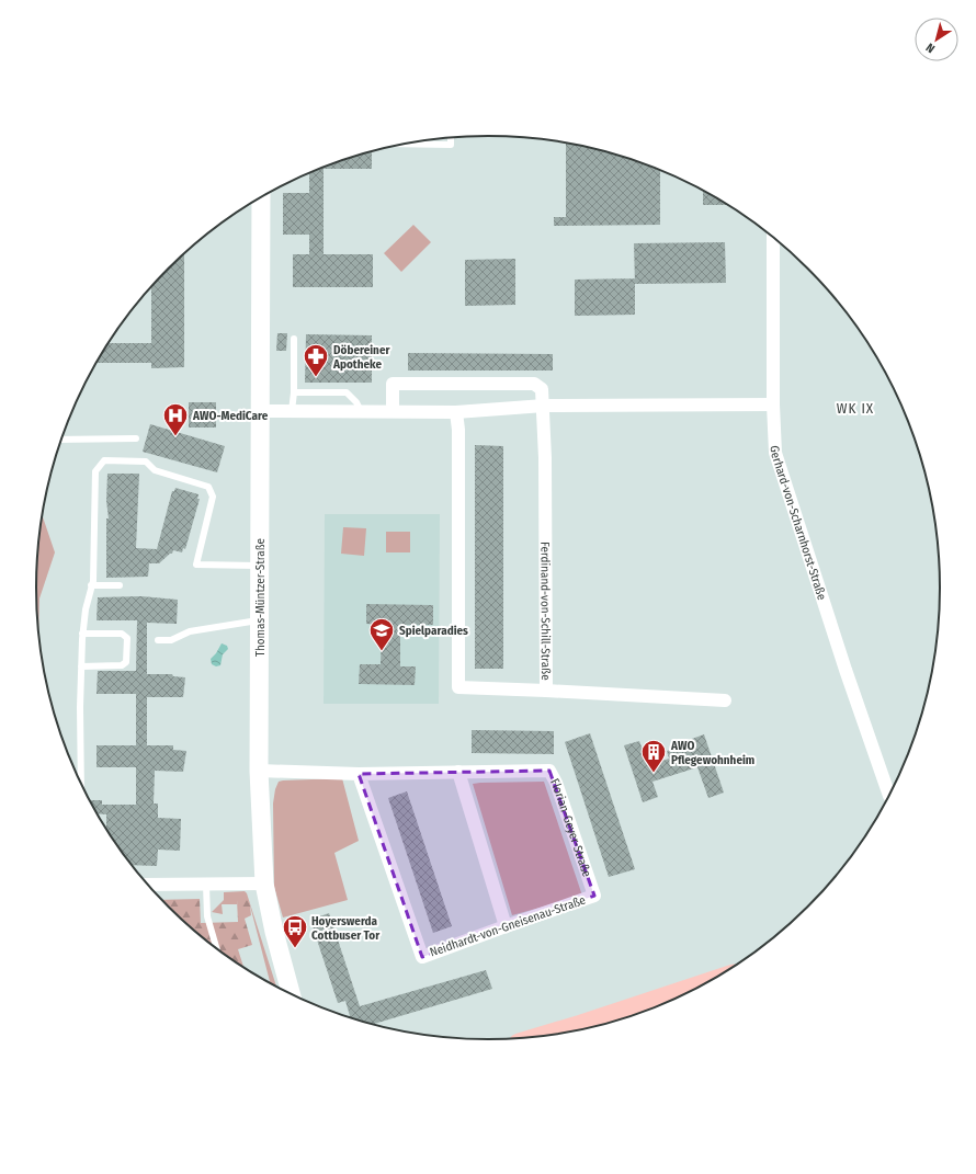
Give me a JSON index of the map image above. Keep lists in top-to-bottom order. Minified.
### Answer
{"streets":{"street":["Gerhard-von-Scharnhorst-Straße","Thomas-Müntzer-Straße","Ferdinand-von-Schill-Straße","Florian-Geyer-Straße","Neidhardt-von-Gneisenau-Straße"]},"crossings":[["Thomas-Müntzer-Straße","Florian-Geyer-Straße"],["Florian-Geyer-Straße","Neidhardt-von-Gneisenau-Straße"]],"districts":["WK IX"],"places":{"pharmacy":["Döbereiner Apotheke"],"hospital":["AWO-MediCare"],"school or university":["Spielparadies"],"building":["AWO Pflegewohnheim"],"bus stop":["Hoyerswerda Cottbuser Tor"]},"north":"bottom left"}
